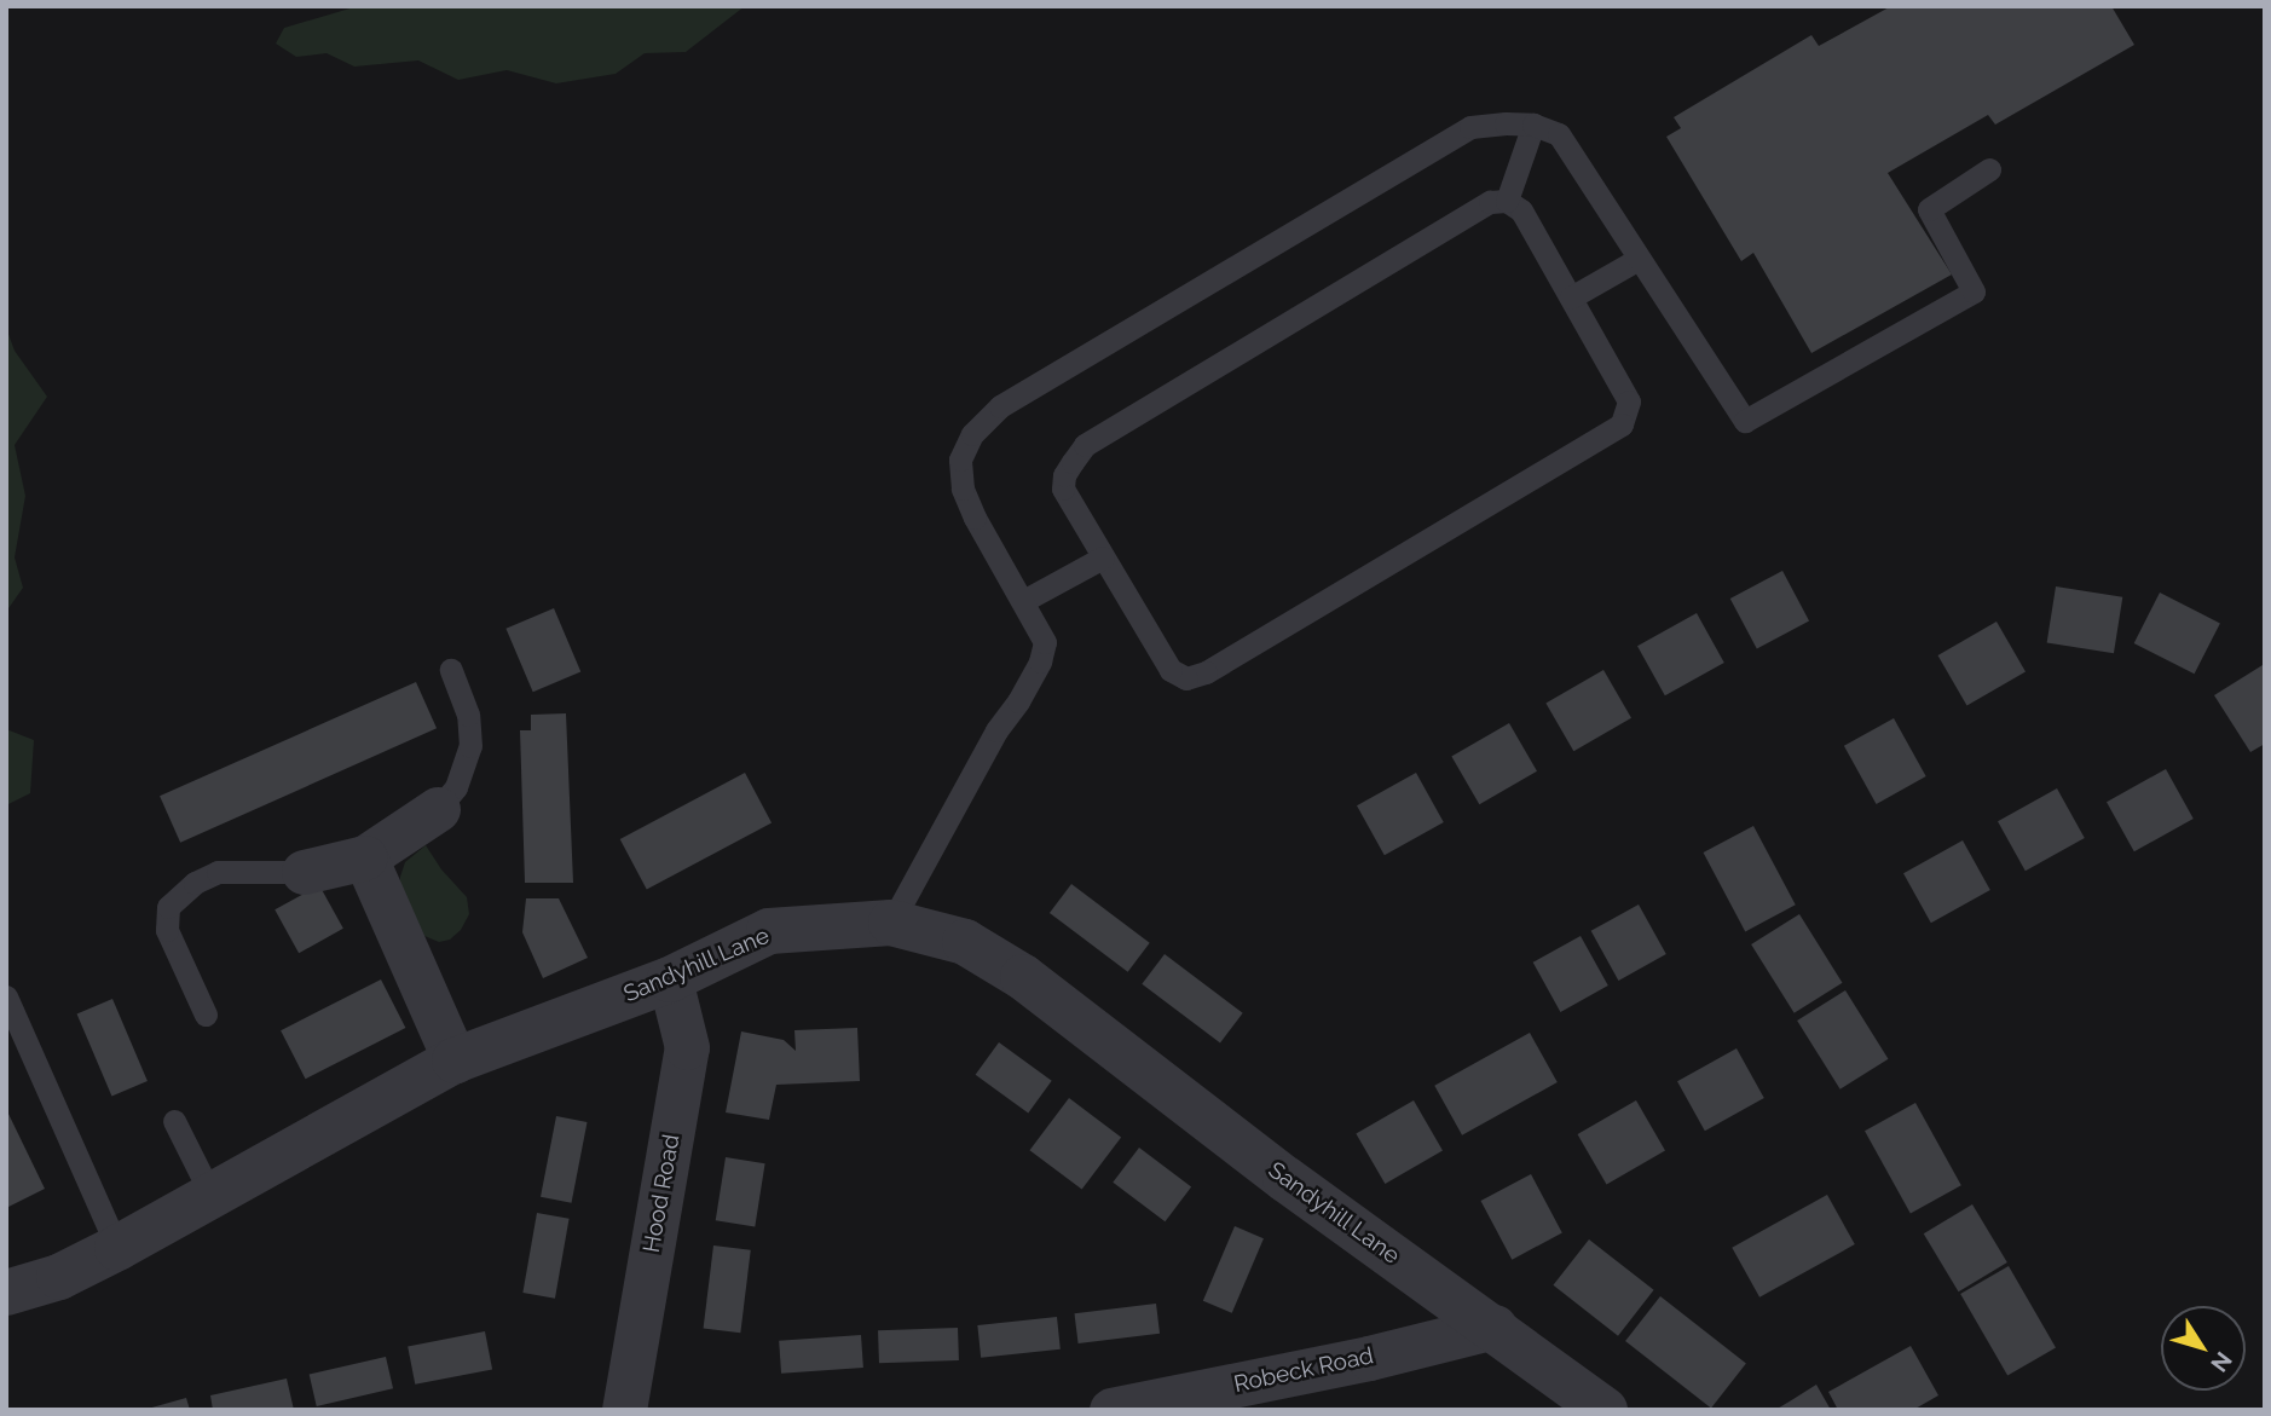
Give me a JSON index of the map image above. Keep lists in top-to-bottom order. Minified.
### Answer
{"streets":{"street":["Sandyhill Lane","Hood Road","Robeck Road"]},"crossings":[["Sandyhill Lane","Hood Road"],["Sandyhill Lane","Robeck Road"]],"north":"bottom right"}
